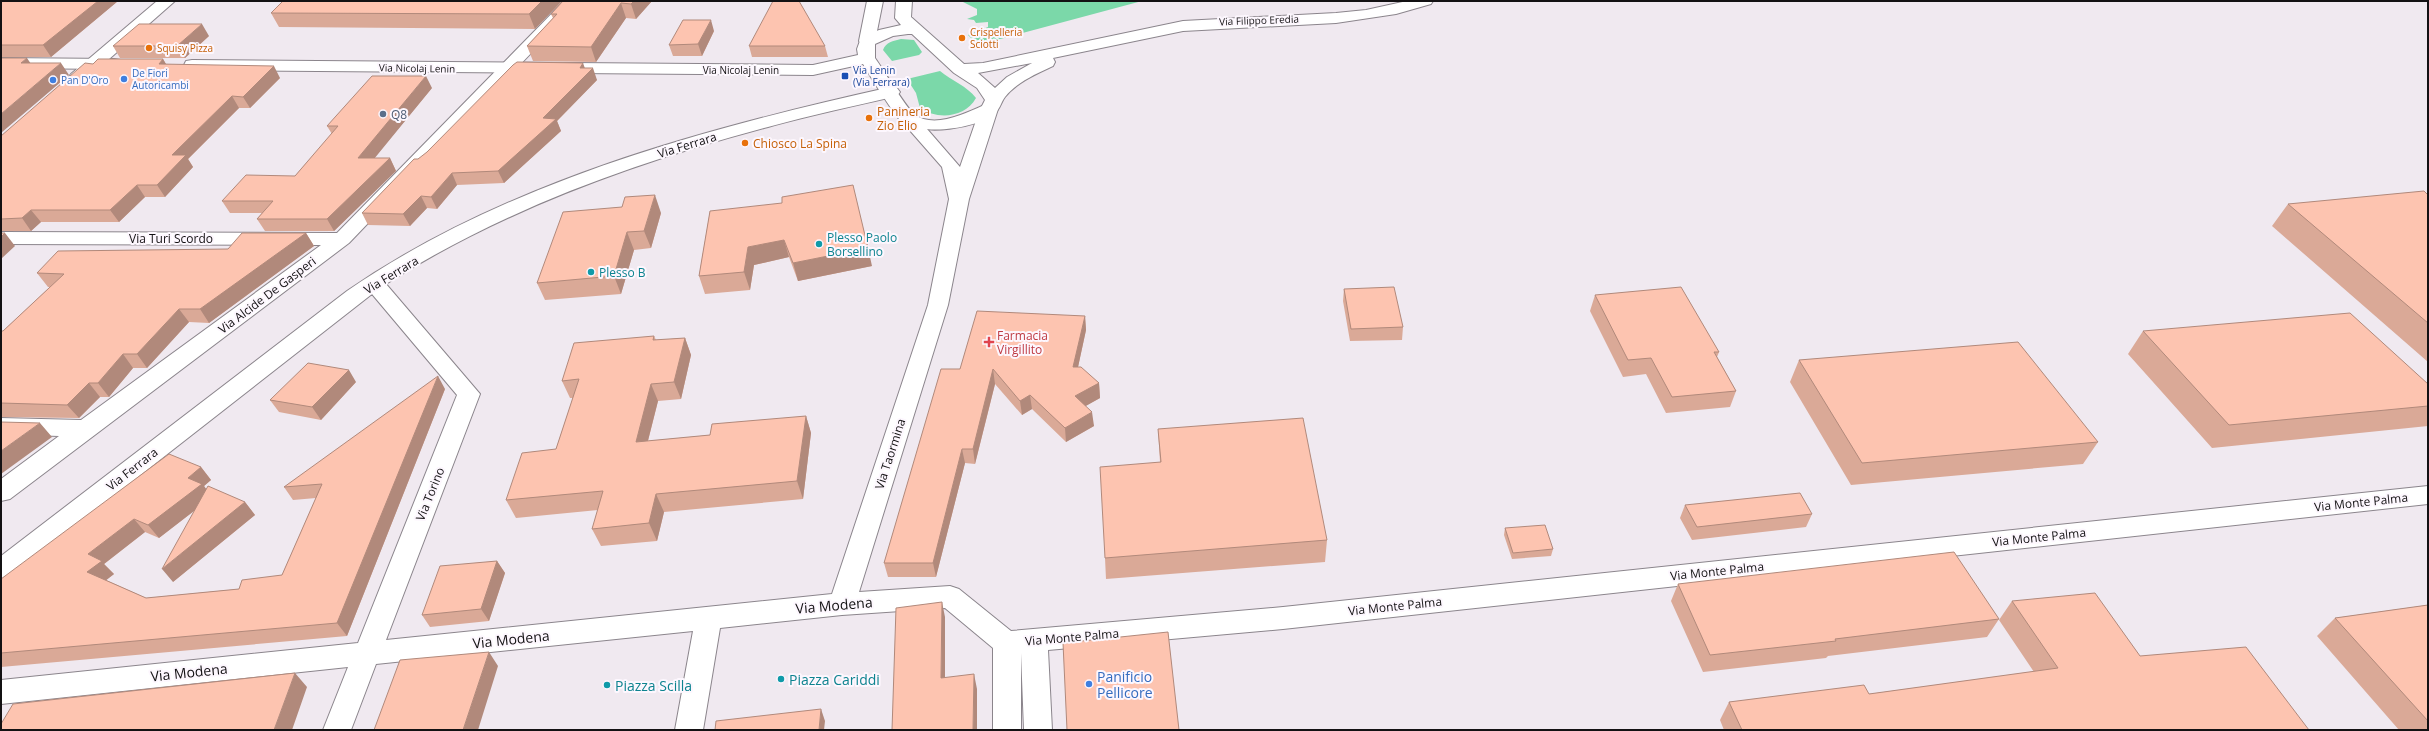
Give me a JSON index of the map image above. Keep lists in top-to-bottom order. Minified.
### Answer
{"streets":{"street":["Via Filippo Eredia","Via Nicolaj Lenin","Via Ferrara","Via Turi Scordo","Via Alcide De Gasperi","Via Taormina","Via Torino","Via Monte Palma","Via Modena"]},"crossings":[["Via Nicolaj Lenin","Via Alcide De Gasperi"],["Via Ferrara","Via Torino"],["Via Turi Scordo","Via Alcide De Gasperi"],["Via Taormina","Via Modena"],["Via Torino","Via Modena"],["Via Monte Palma","Via Modena"]],"places":{"other":["Crispelleria Sciotti","Squisy Pizza","De Fiori Autoricambi","Pan D'Oro","Q8","Panineria Zio Elio","Chiosco La Spina","Plesso Paolo Borsellino","Plesso B","Piazza Cariddi","Panificio Pellicore","Piazza Scilla"],"transit":["Via Lenin (Via Ferrara)"],"health":["Farmacia Virgillito"]}}
